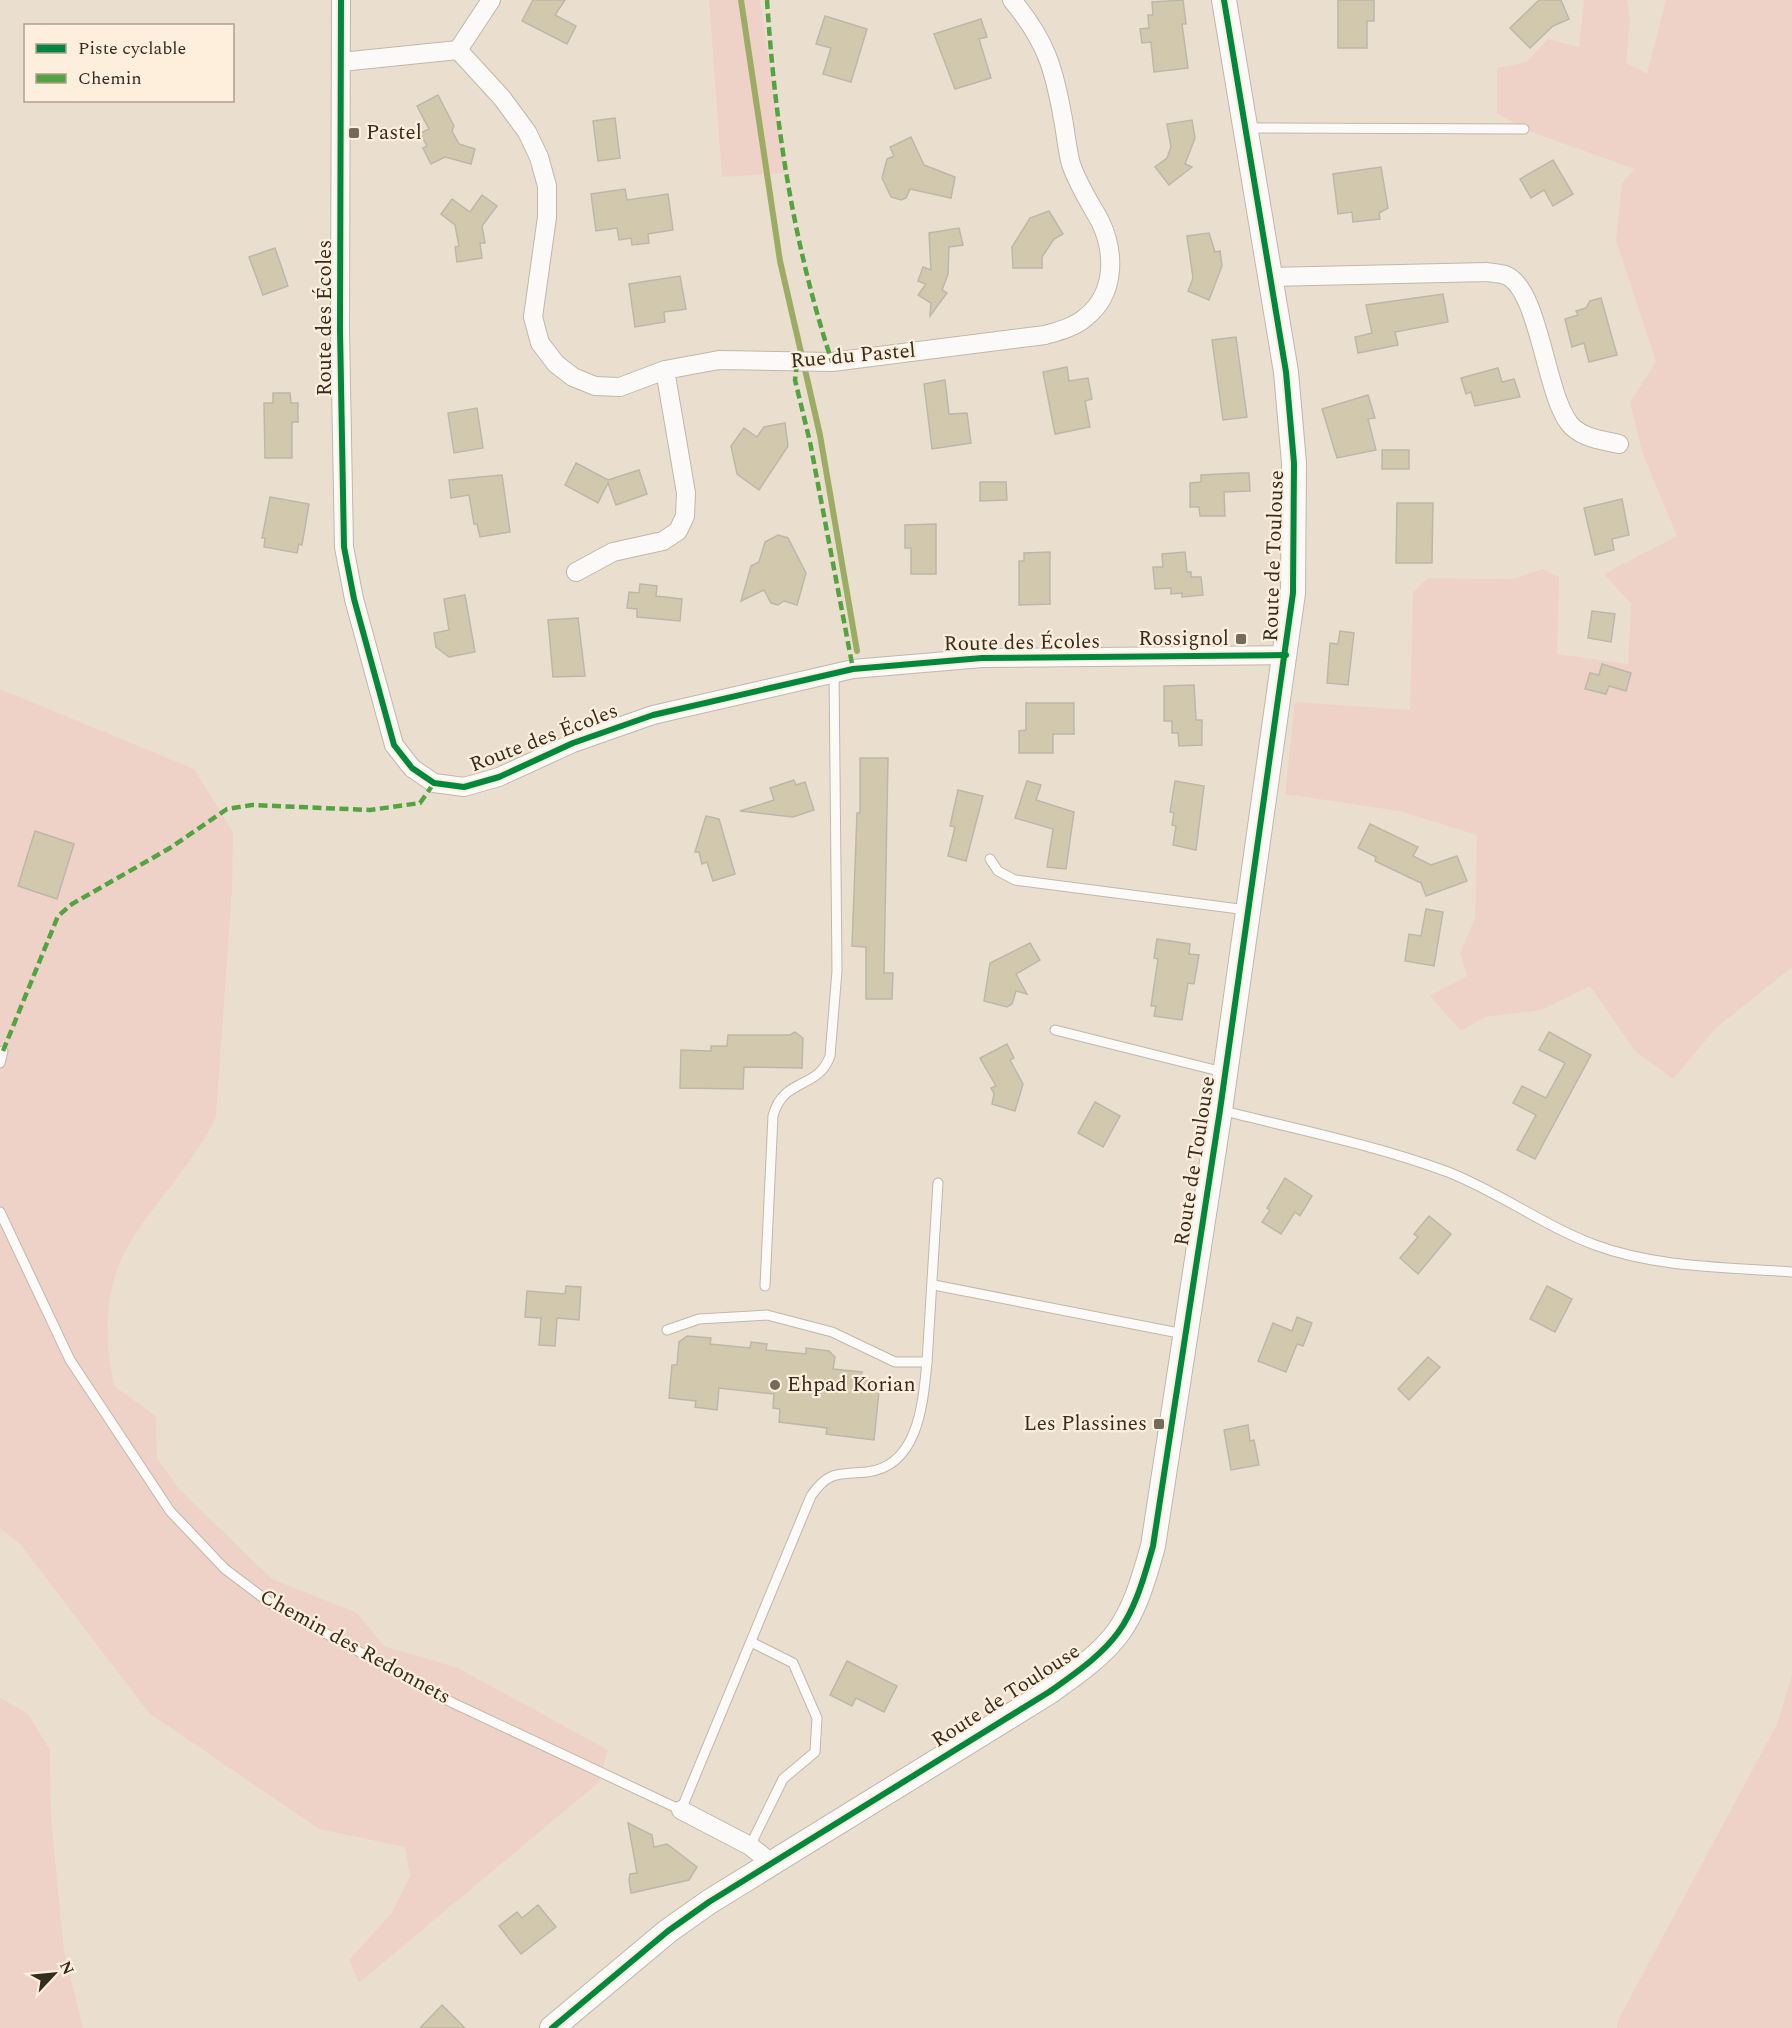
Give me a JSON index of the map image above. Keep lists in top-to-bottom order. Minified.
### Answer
{"streets":{"street":["Route des Écoles","Rue du Pastel","Route de Toulouse","Chemin des Redonnets"]},"crossings":[["Route des Écoles","Route de Toulouse"],["Route de Toulouse","Chemin des Redonnets"]],"places":{"transit":["Pastel","Rossignol","Les Plassines"],"other":["Ehpad Korian"]},"legend":["Piste cyclable","Chemin"],"north":"top right"}
